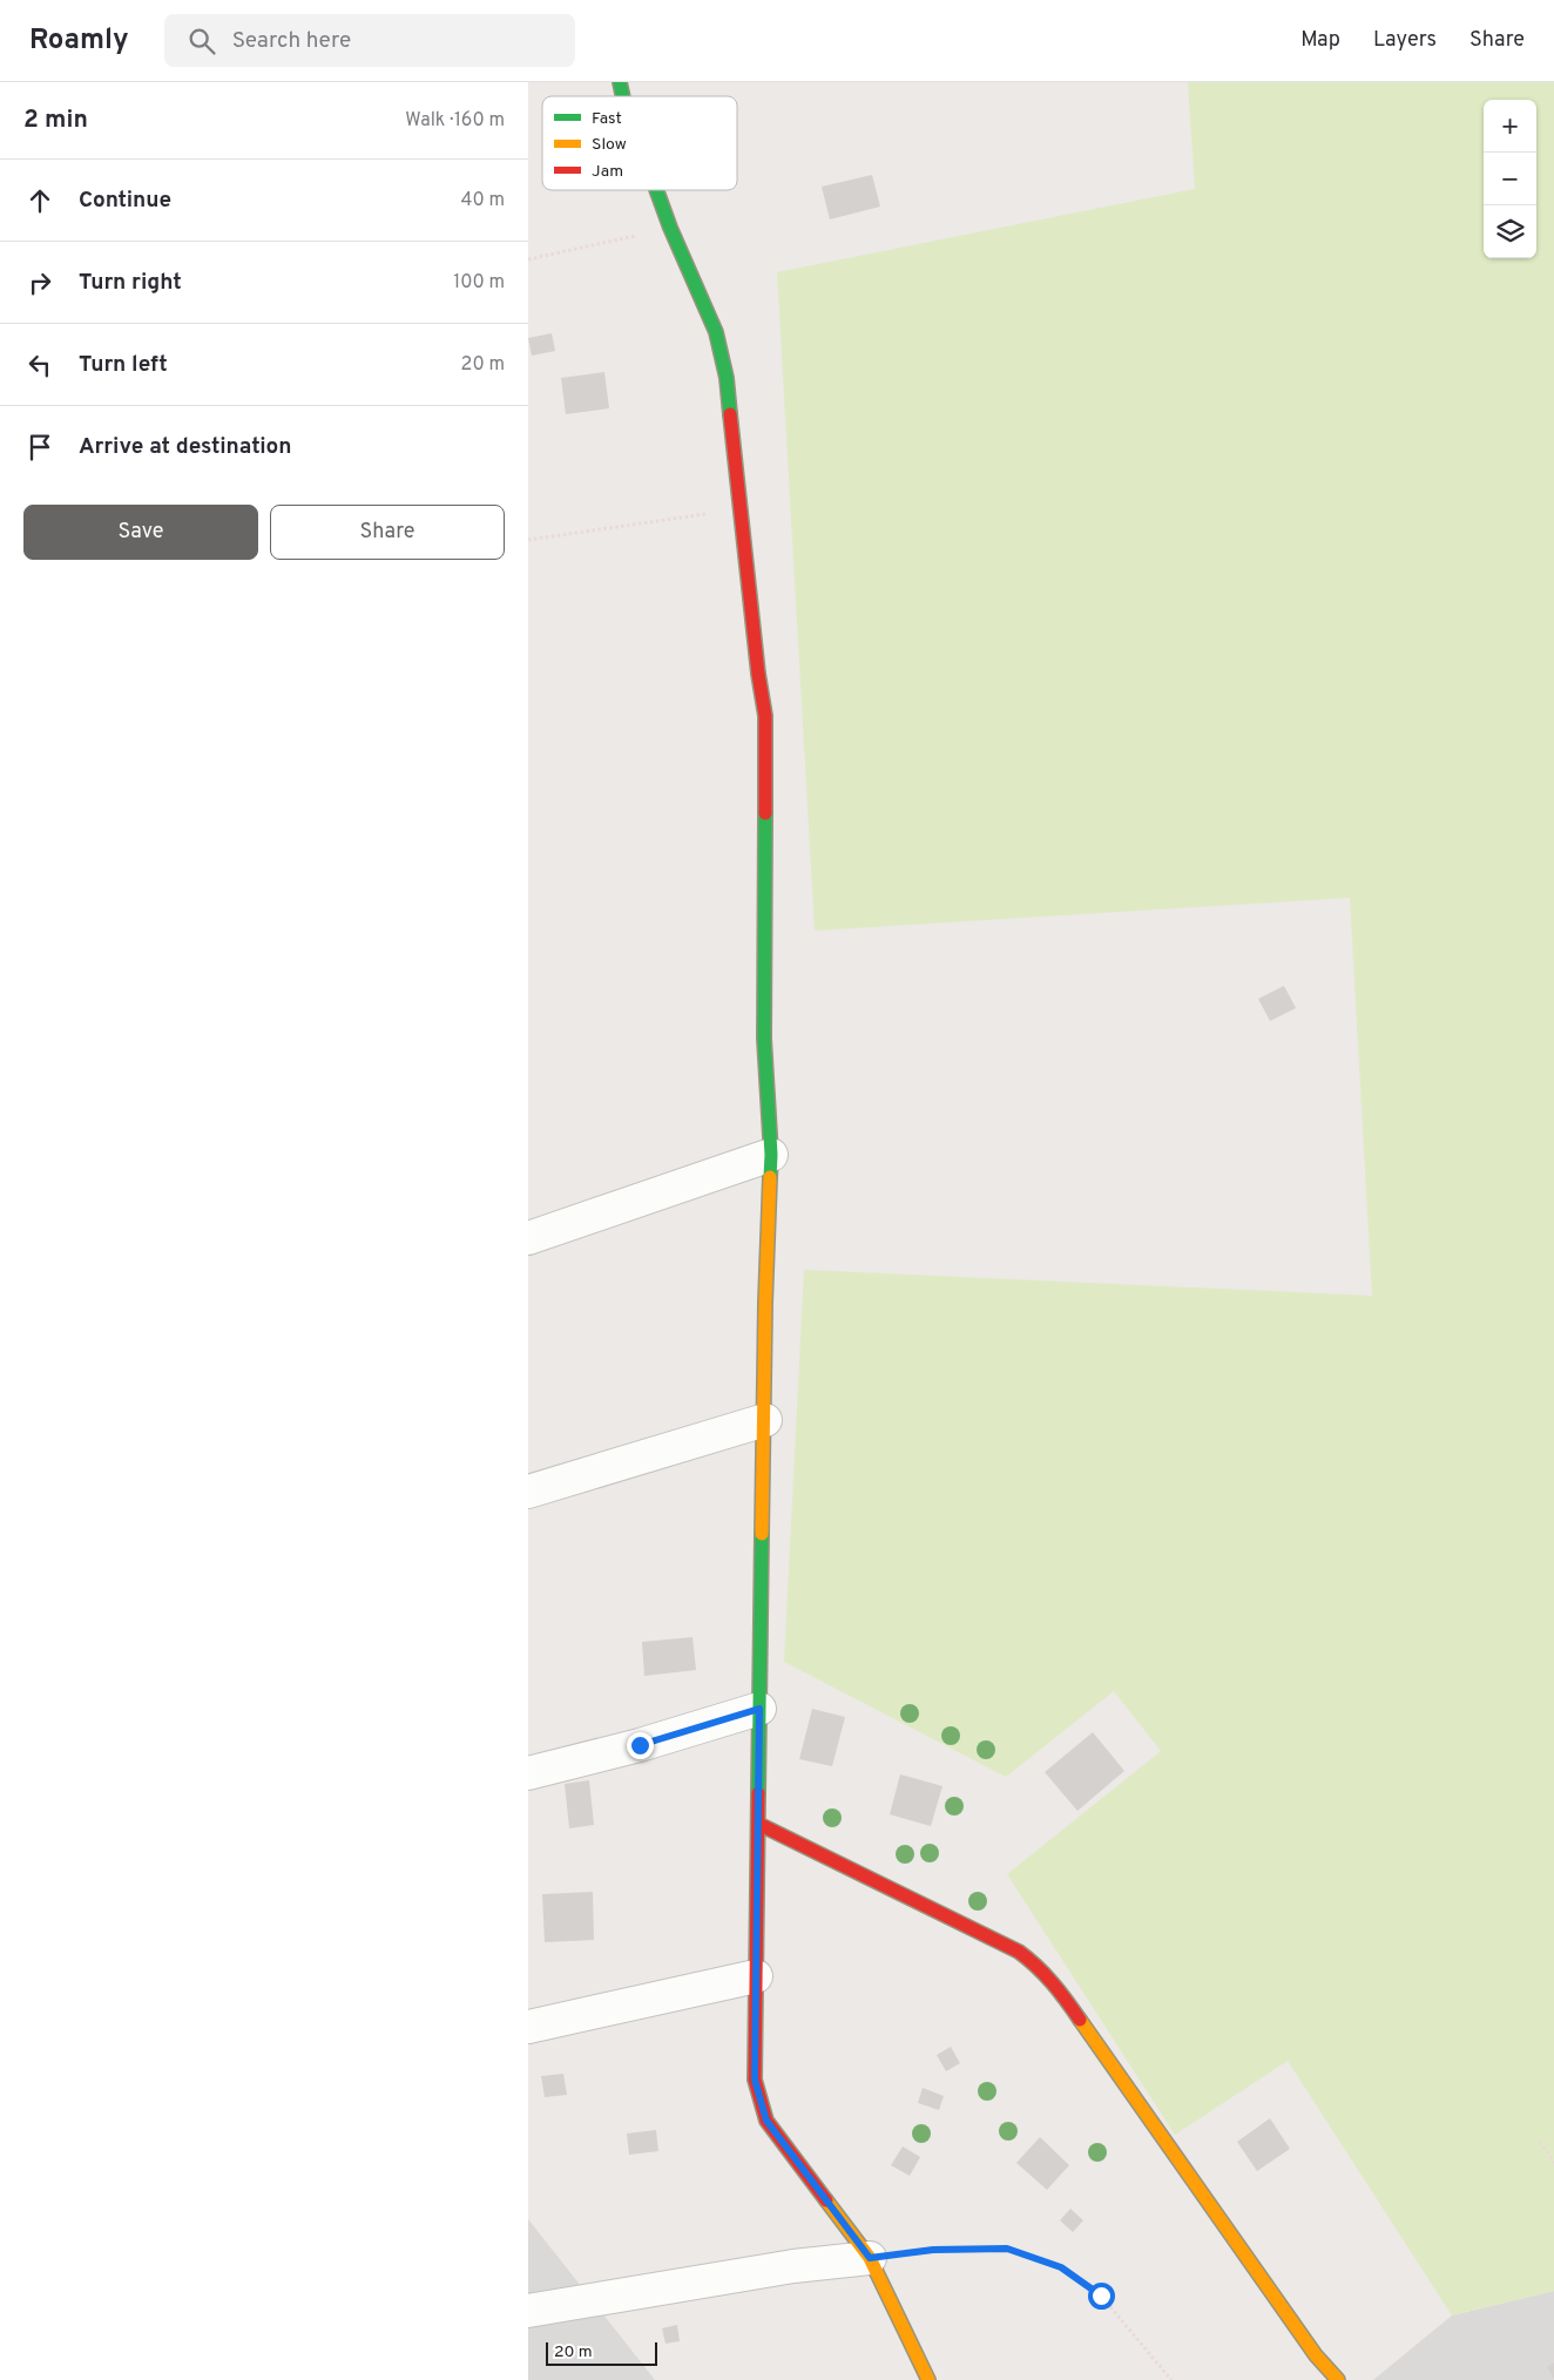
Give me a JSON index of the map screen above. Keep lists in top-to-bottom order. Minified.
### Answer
{"legend":["Fast","Slow","Jam"],"scale_bar":"20 m","page":{"header":"Roamly","search":"Search here","nav":["Map","Layers","Share"],"heading":["2 min","Walk · 160 m"],"map_buttons":["+","−"],"list":[["Continue","40 m"],["Turn right","100 m"],["Turn left","20 m"],"Arrive at destination"],"buttons":["Save","Share"],"scale":"20 m"}}
